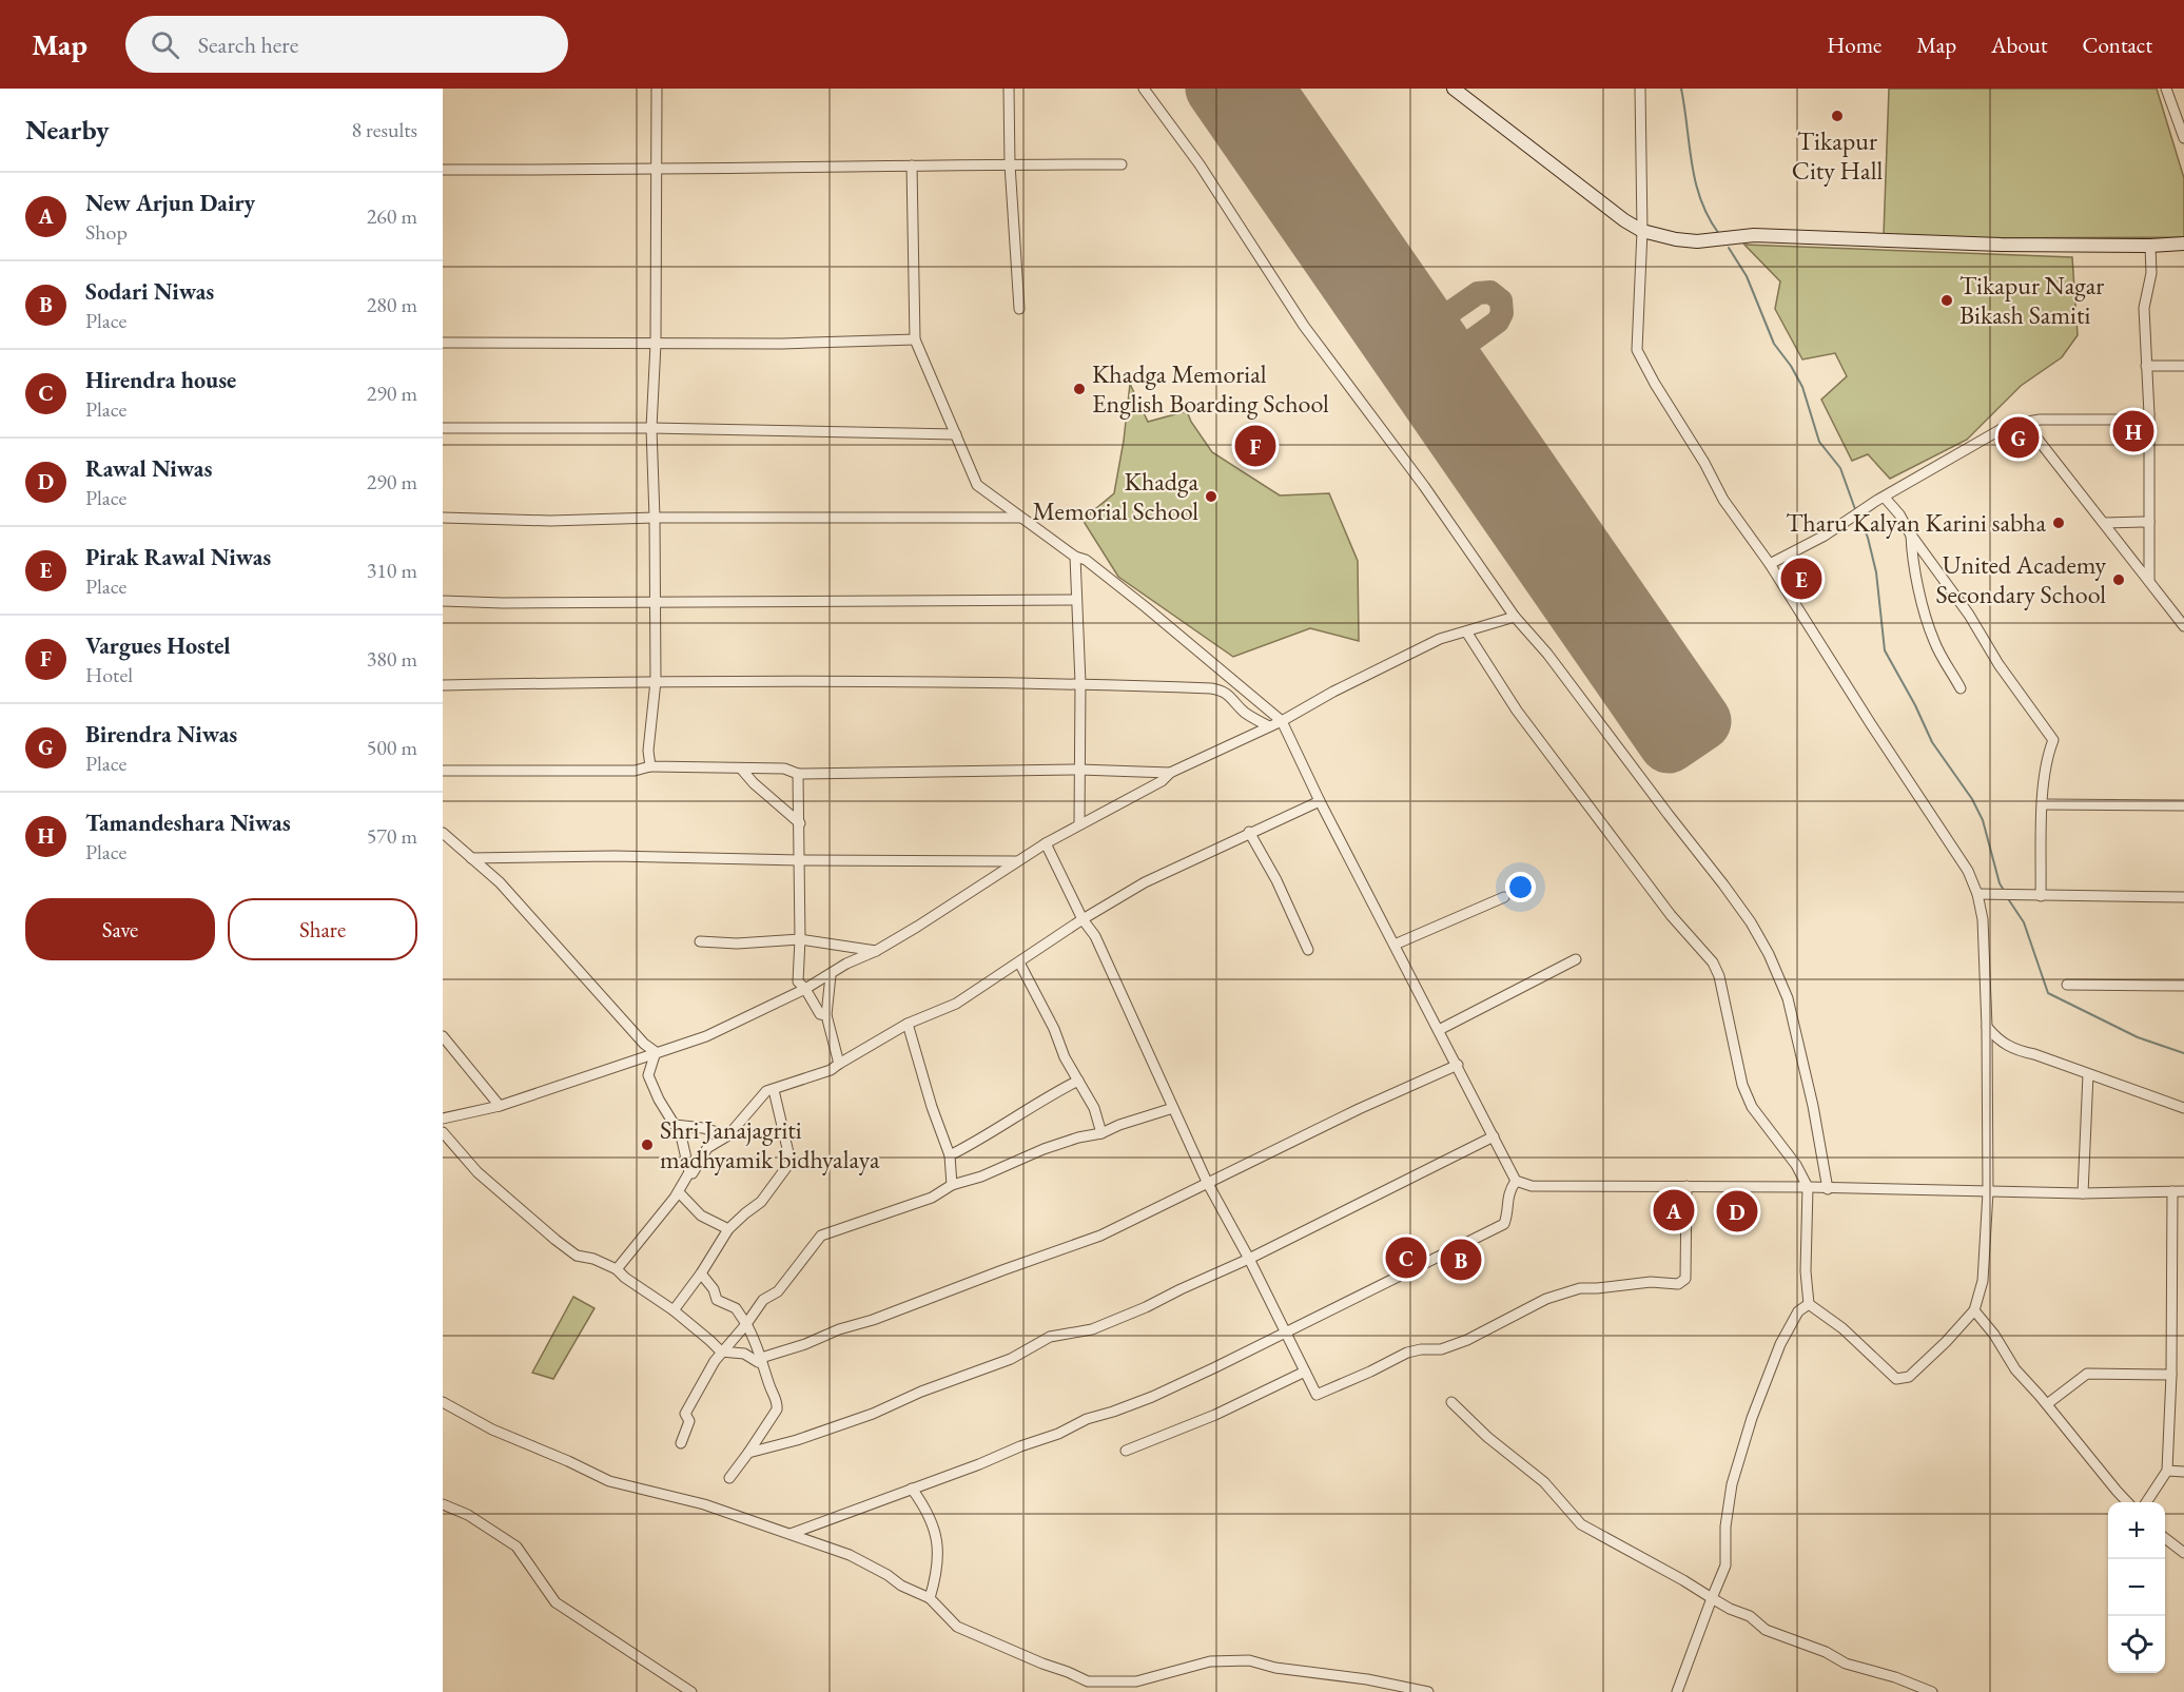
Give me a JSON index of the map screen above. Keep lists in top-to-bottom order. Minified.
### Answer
{"places":["Tikapur City Hall","Tikapur Nagar Bikash Samiti","Khadga Memorial English Boarding School","Khadga Memorial School","Tharu Kalyan Karini sabha","United Academy Secondary School","Shri Janajagriti madhyamik bidhyalaya"],"page":{"header":"Map","search":"Search here","nav":["Home","Map","About","Contact"],"heading":["Nearby","8 results"],"list":[{"mark":"A","name":"New Arjun Dairy","note":"Shop","value":"260 m"},{"mark":"B","name":"Sodari Niwas","note":"Place","value":"280 m"},{"mark":"C","name":"Hirendra house","note":"Place","value":"290 m"},{"mark":"D","name":"Rawal Niwas","note":"Place","value":"290 m"},{"mark":"E","name":"Pirak Rawal Niwas","note":"Place","value":"310 m"},{"mark":"F","name":"Vargues Hostel","note":"Hotel","value":"380 m"},{"mark":"G","name":"Birendra Niwas","note":"Place","value":"500 m"},{"mark":"H","name":"Tamandeshara Niwas","note":"Place","value":"570 m"}],"pins":["H","G","F","E","A","D","C","B"],"buttons":["Save","Share"],"map_buttons":["+","−"]}}
